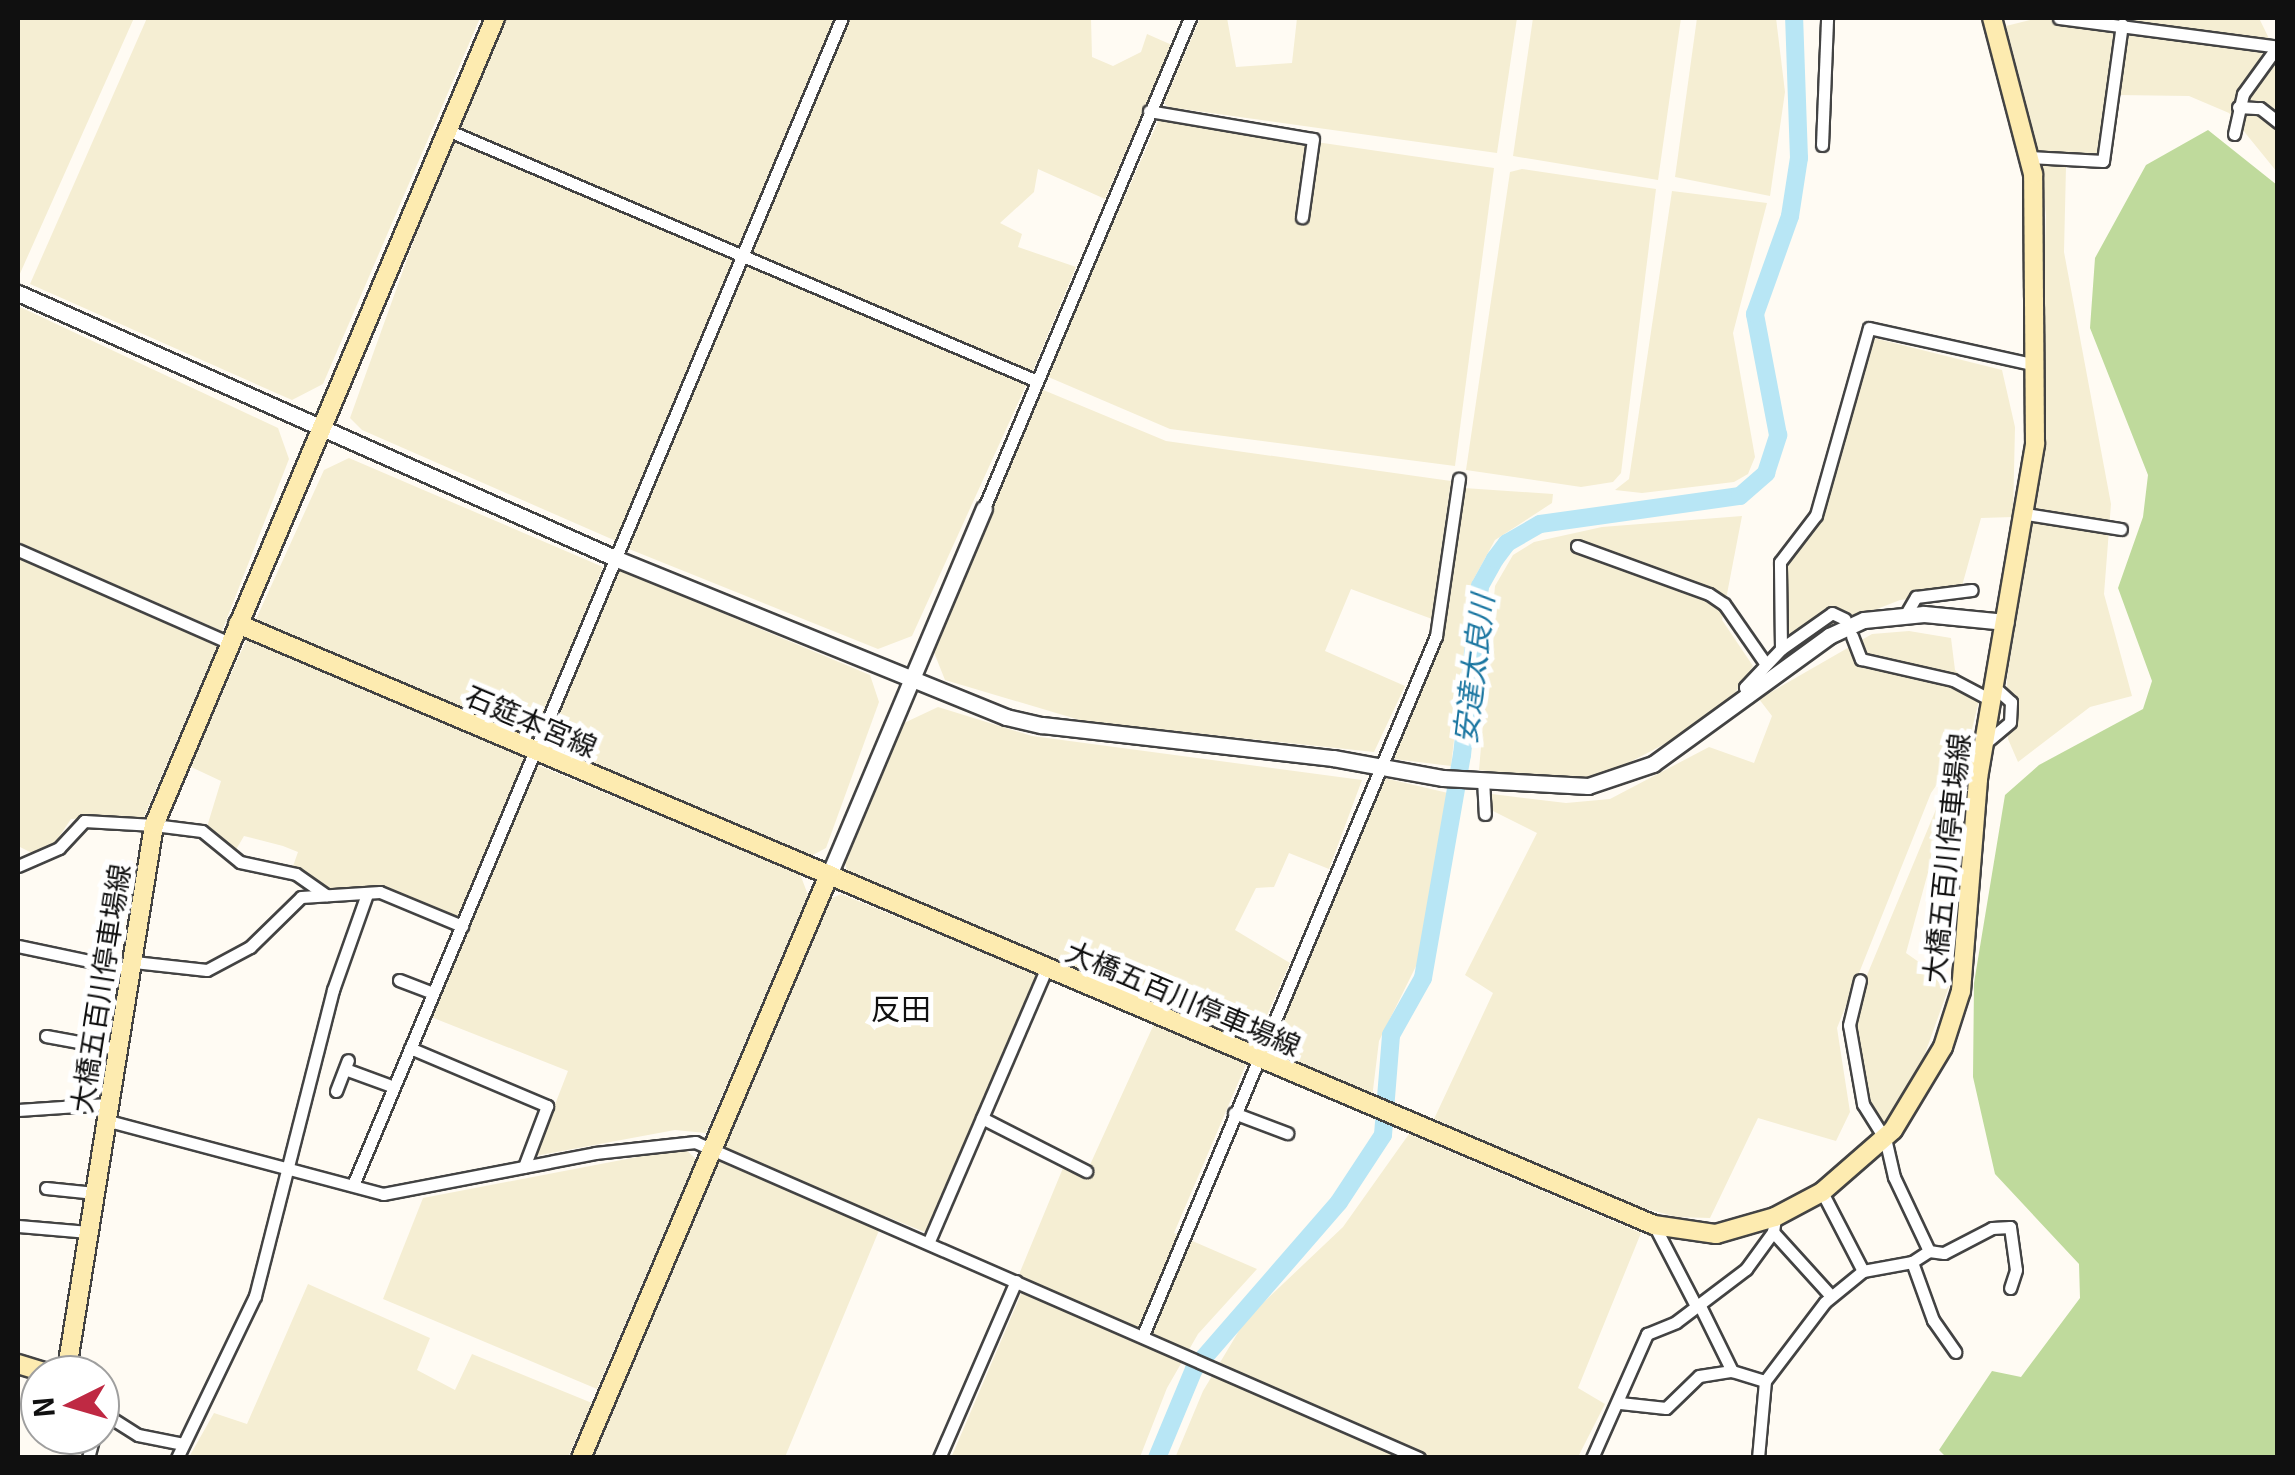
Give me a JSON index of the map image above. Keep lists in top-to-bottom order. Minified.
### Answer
{"streets":{"main road":["石筵本宮線","大橋五百川停車場線"]},"crossings":[["石筵本宮線","大橋五百川停車場線"]],"districts":["反田"],"water":["安達太良川"],"north":"left"}
